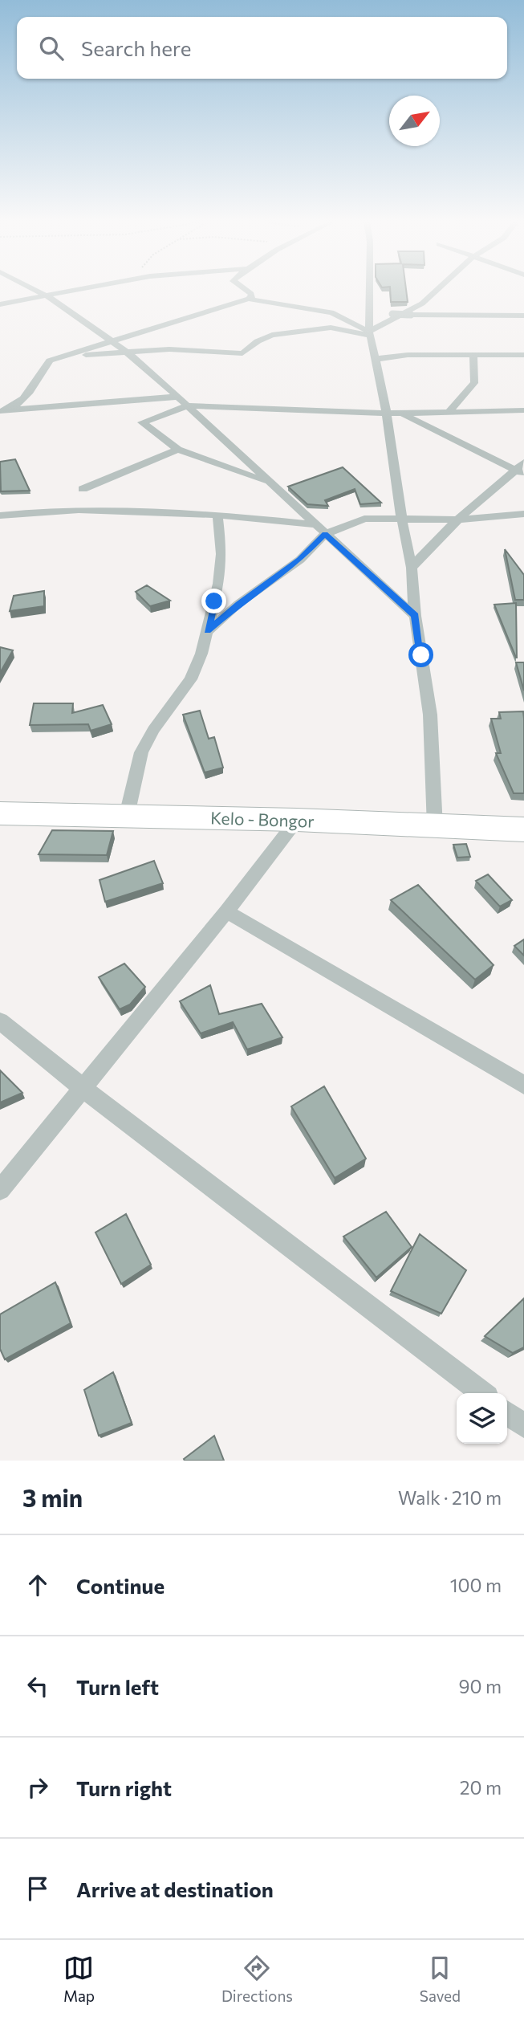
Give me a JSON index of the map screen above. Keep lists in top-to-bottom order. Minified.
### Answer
{"streets":{"highway":["Kelo - Bongor"]},"north":"top right","page":{"search":"Search here","heading":["3 min","Walk · 210 m"],"list":[["Continue","100 m"],["Turn left","90 m"],["Turn right","20 m"],"Arrive at destination"],"nav":["Map","Directions","Saved"]}}
